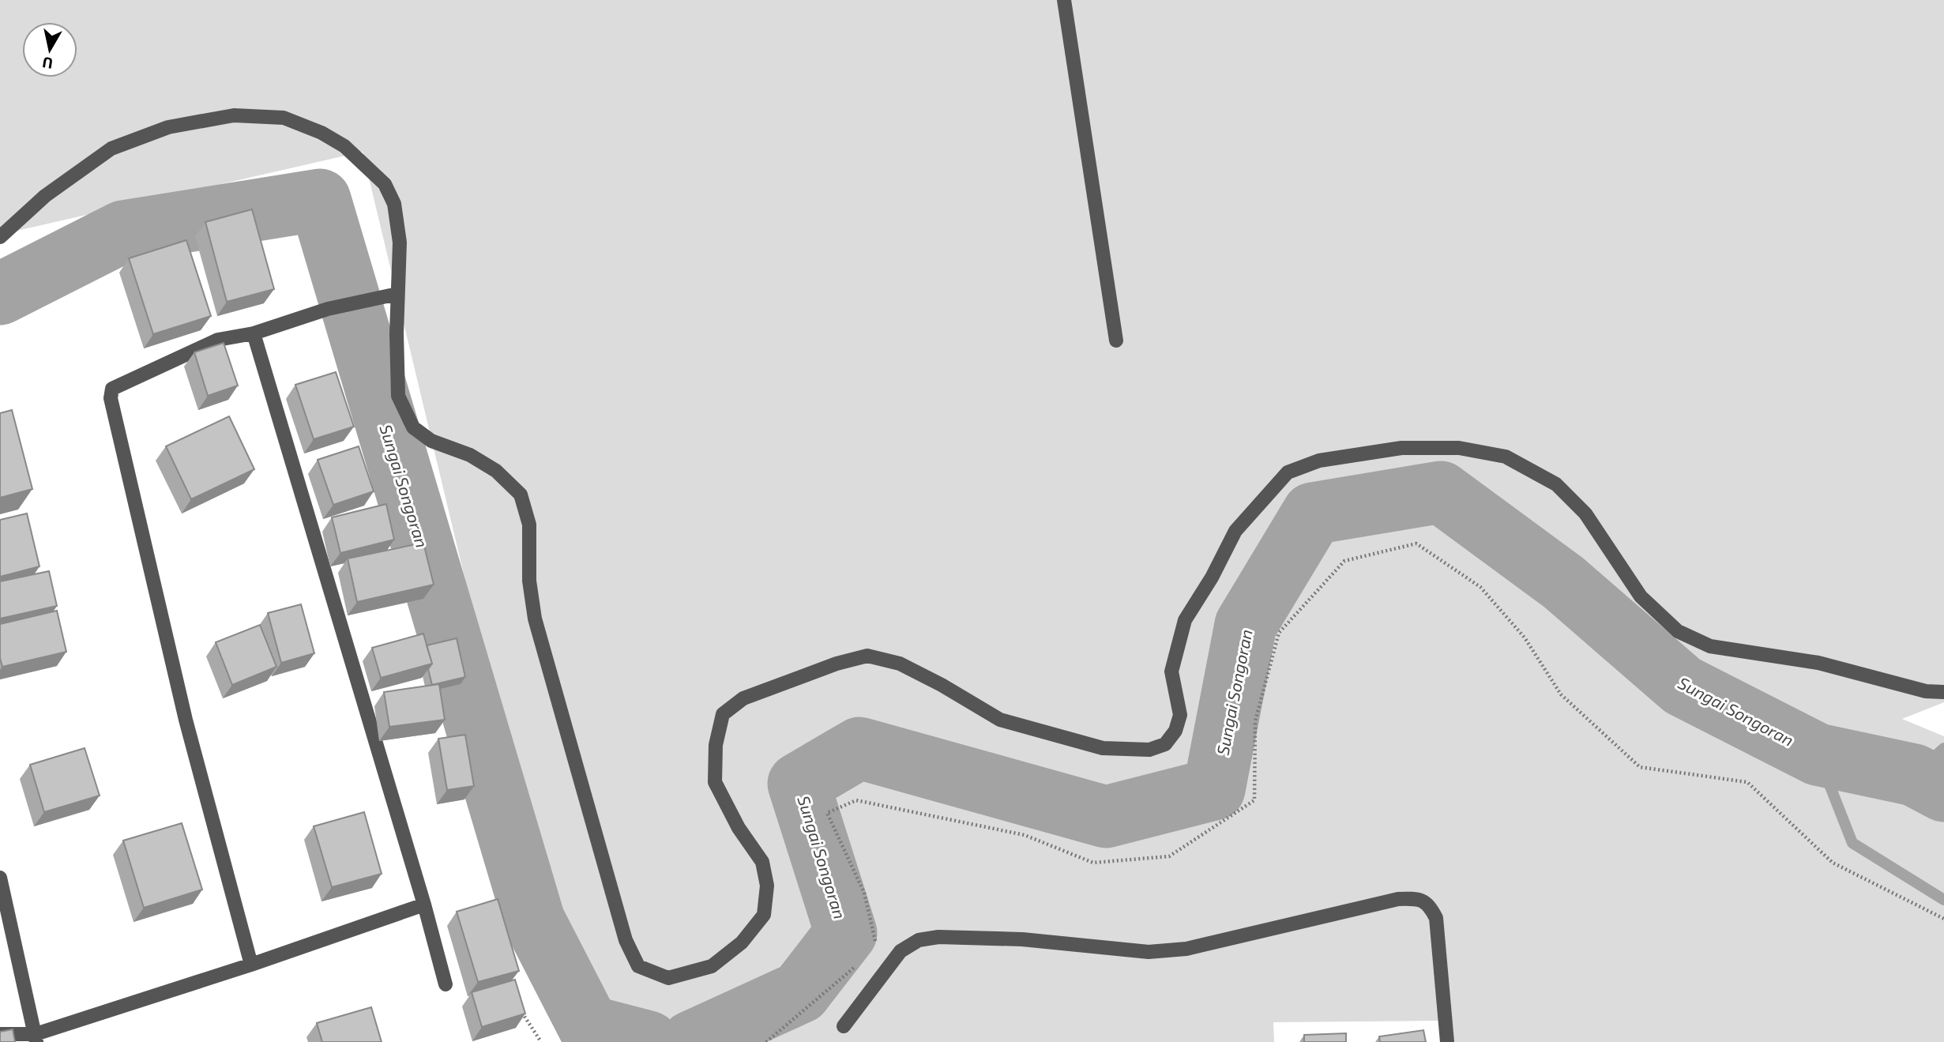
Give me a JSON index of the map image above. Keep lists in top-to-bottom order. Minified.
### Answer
{"water":["Sungai Songoran"],"north":"bottom"}
